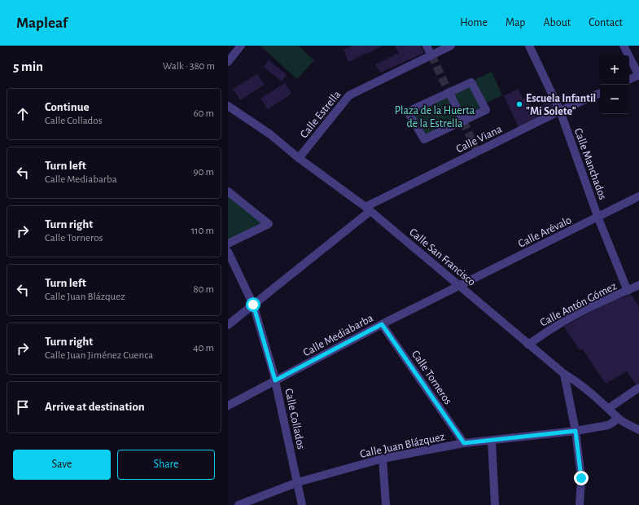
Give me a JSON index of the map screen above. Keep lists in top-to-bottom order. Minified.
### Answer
{"streets":{"street":["Calle Estrella","Calle Viana","Calle Manchados","Calle Arévalo","Calle San Francisco","Calle Antón Gómez","Calle Mediabarba","Calle Torneros","Calle Collados","Calle Juan Blázquez"]},"crossings":[["Calle Estrella","Calle San Francisco"],["Calle Viana","Calle Manchados"],["Calle Viana","Calle San Francisco"],["Calle Viana","Calle Collados"],["Calle Manchados","Calle Arévalo"],["Calle Manchados","Calle Antón Gómez"],["Calle Arévalo","Calle San Francisco"],["Calle Arévalo","Calle Mediabarba"],["Calle San Francisco","Calle Antón Gómez"],["Calle San Francisco","Calle Mediabarba"],["Calle San Francisco","Calle Juan Blázquez"],["Calle Mediabarba","Calle Torneros"],["Calle Mediabarba","Calle Collados"],["Calle Torneros","Calle Juan Blázquez"],["Calle Collados","Calle Juan Blázquez"]],"parks":["Plaza de la Huerta de la Estrella"],"places":["Escuela Infantil \"Mi Solete\""],"page":{"header":"Mapleaf","nav":["Home","Map","About","Contact"],"heading":["5 min","Walk · 380 m"],"map_buttons":["+","−"],"list":[["Continue","Calle Collados","60 m"],["Turn left","Calle Mediabarba","90 m"],["Turn right","Calle Torneros","110 m"],["Turn left","Calle Juan Blázquez","80 m"],["Turn right","Calle Juan Jiménez Cuenca","40 m"],"Arrive at destination"],"buttons":["Save","Share"]}}
